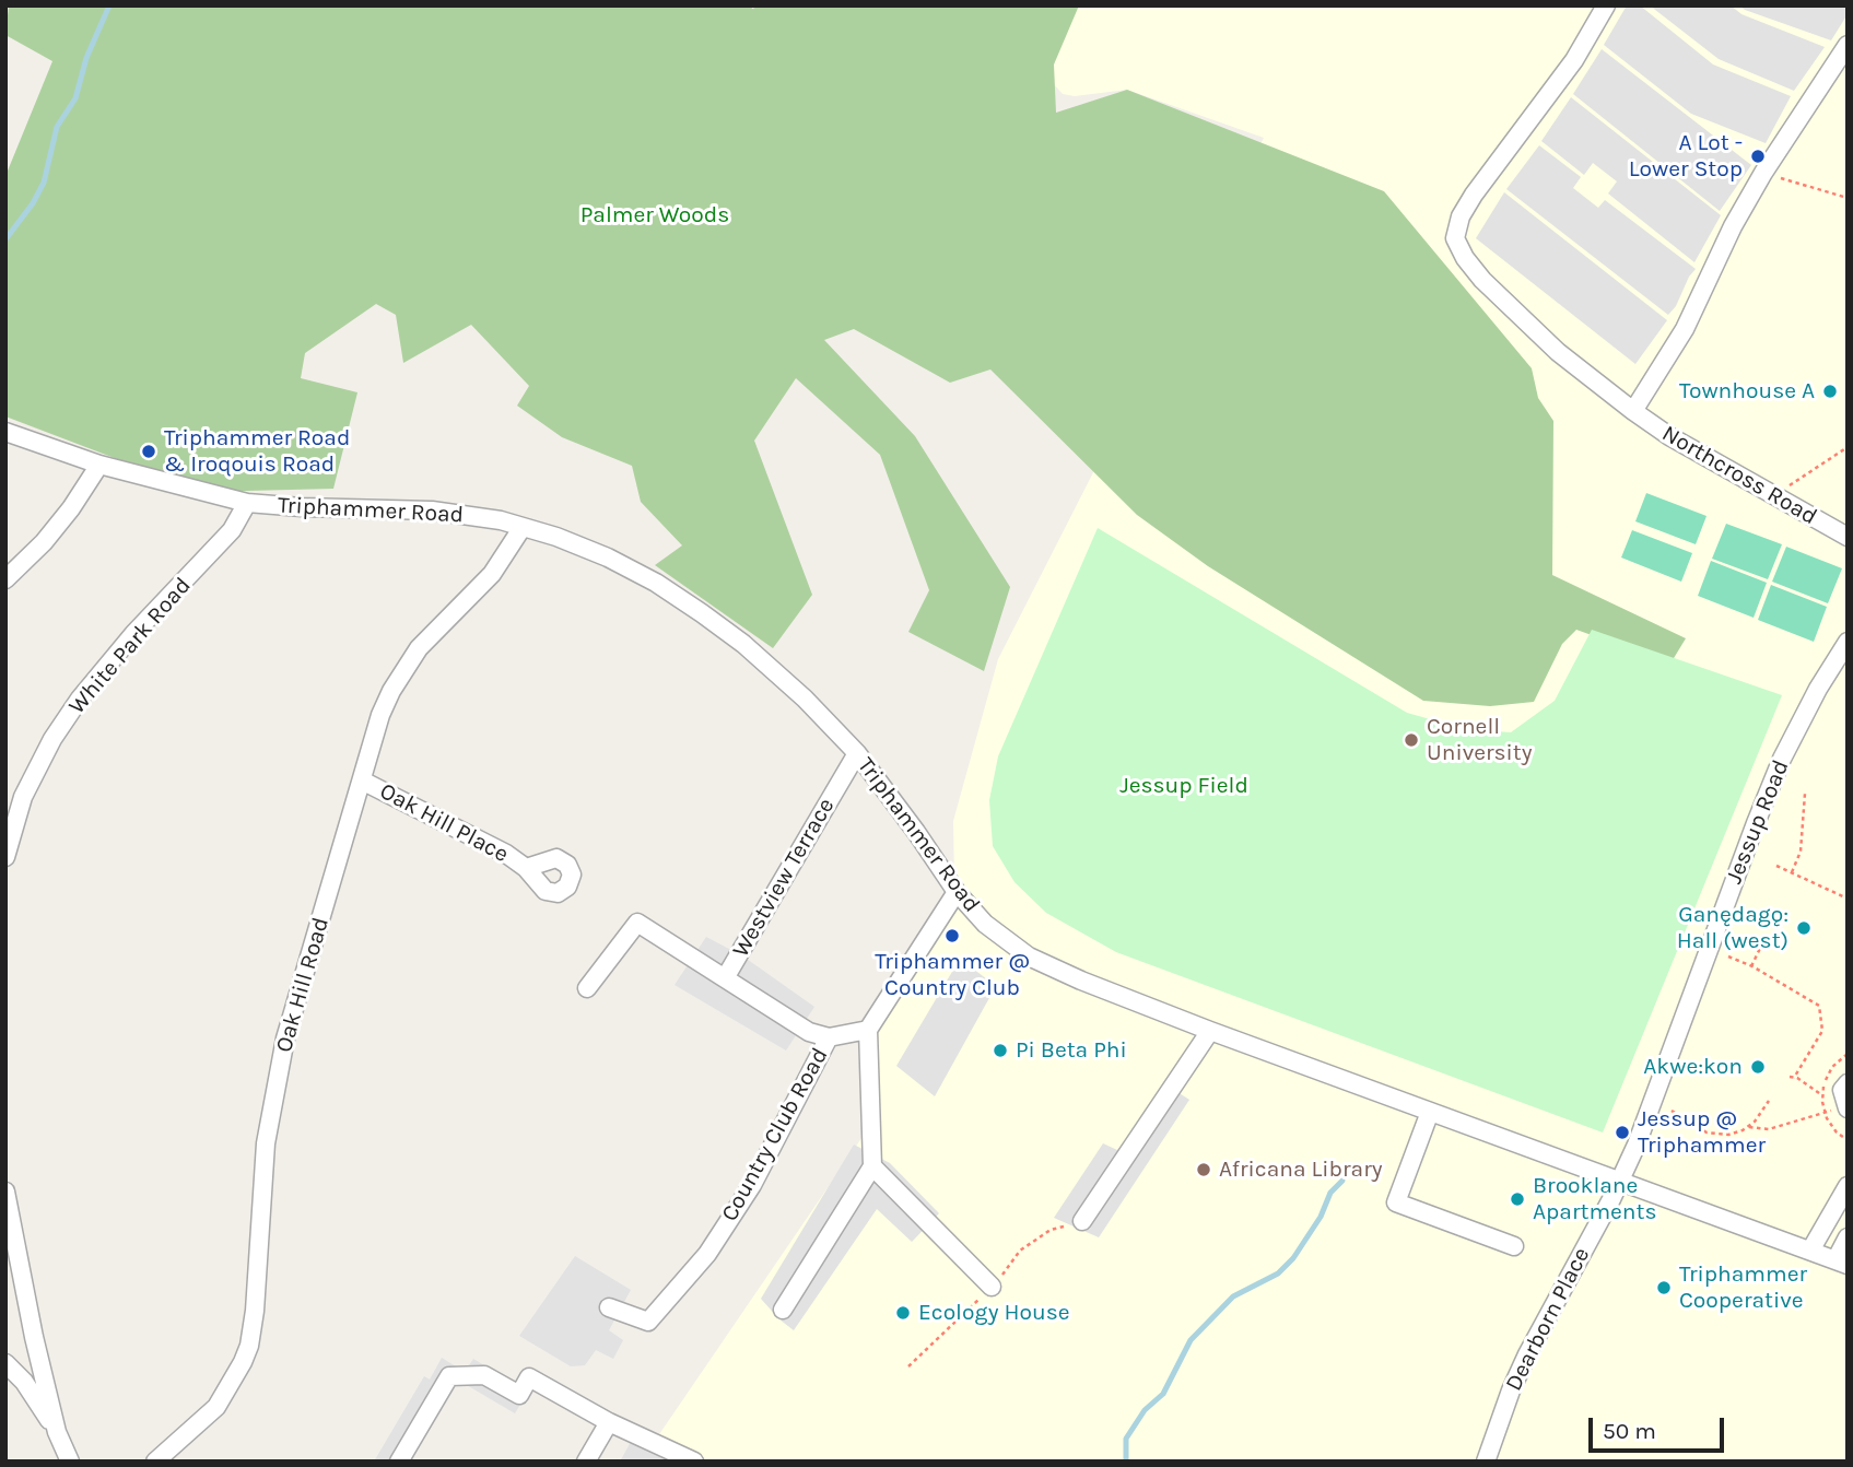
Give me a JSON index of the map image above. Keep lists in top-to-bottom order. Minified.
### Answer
{"streets":{"street":["Northcross Road","Triphammer Road","White Park Road","Jessup Road","Oak Hill Place","Westview Terrace","Oak Hill Road","Country Club Road","Dearborn Place"]},"crossings":[["Triphammer Road","White Park Road"],["Triphammer Road","Jessup Road"],["Triphammer Road","Westview Terrace"],["Triphammer Road","Oak Hill Road"],["Triphammer Road","Dearborn Place"],["Jessup Road","Dearborn Place"],["Oak Hill Place","Oak Hill Road"],["Westview Terrace","Country Club Road"]],"parks":["Palmer Woods","Jessup Field"],"places":["A Lot - Lower Stop","Townhouse A","Triphammer Road & Iroqouis Road","Cornell University","Ganędagǫ: Hall (west)","Triphammer @ Country Club","Pi Beta Phi","Akwe:kon","Jessup @ Triphammer","Africana Library","Brooklane Apartments","Triphammer Cooperative","Ecology House"],"scale_bar":"50 m"}
